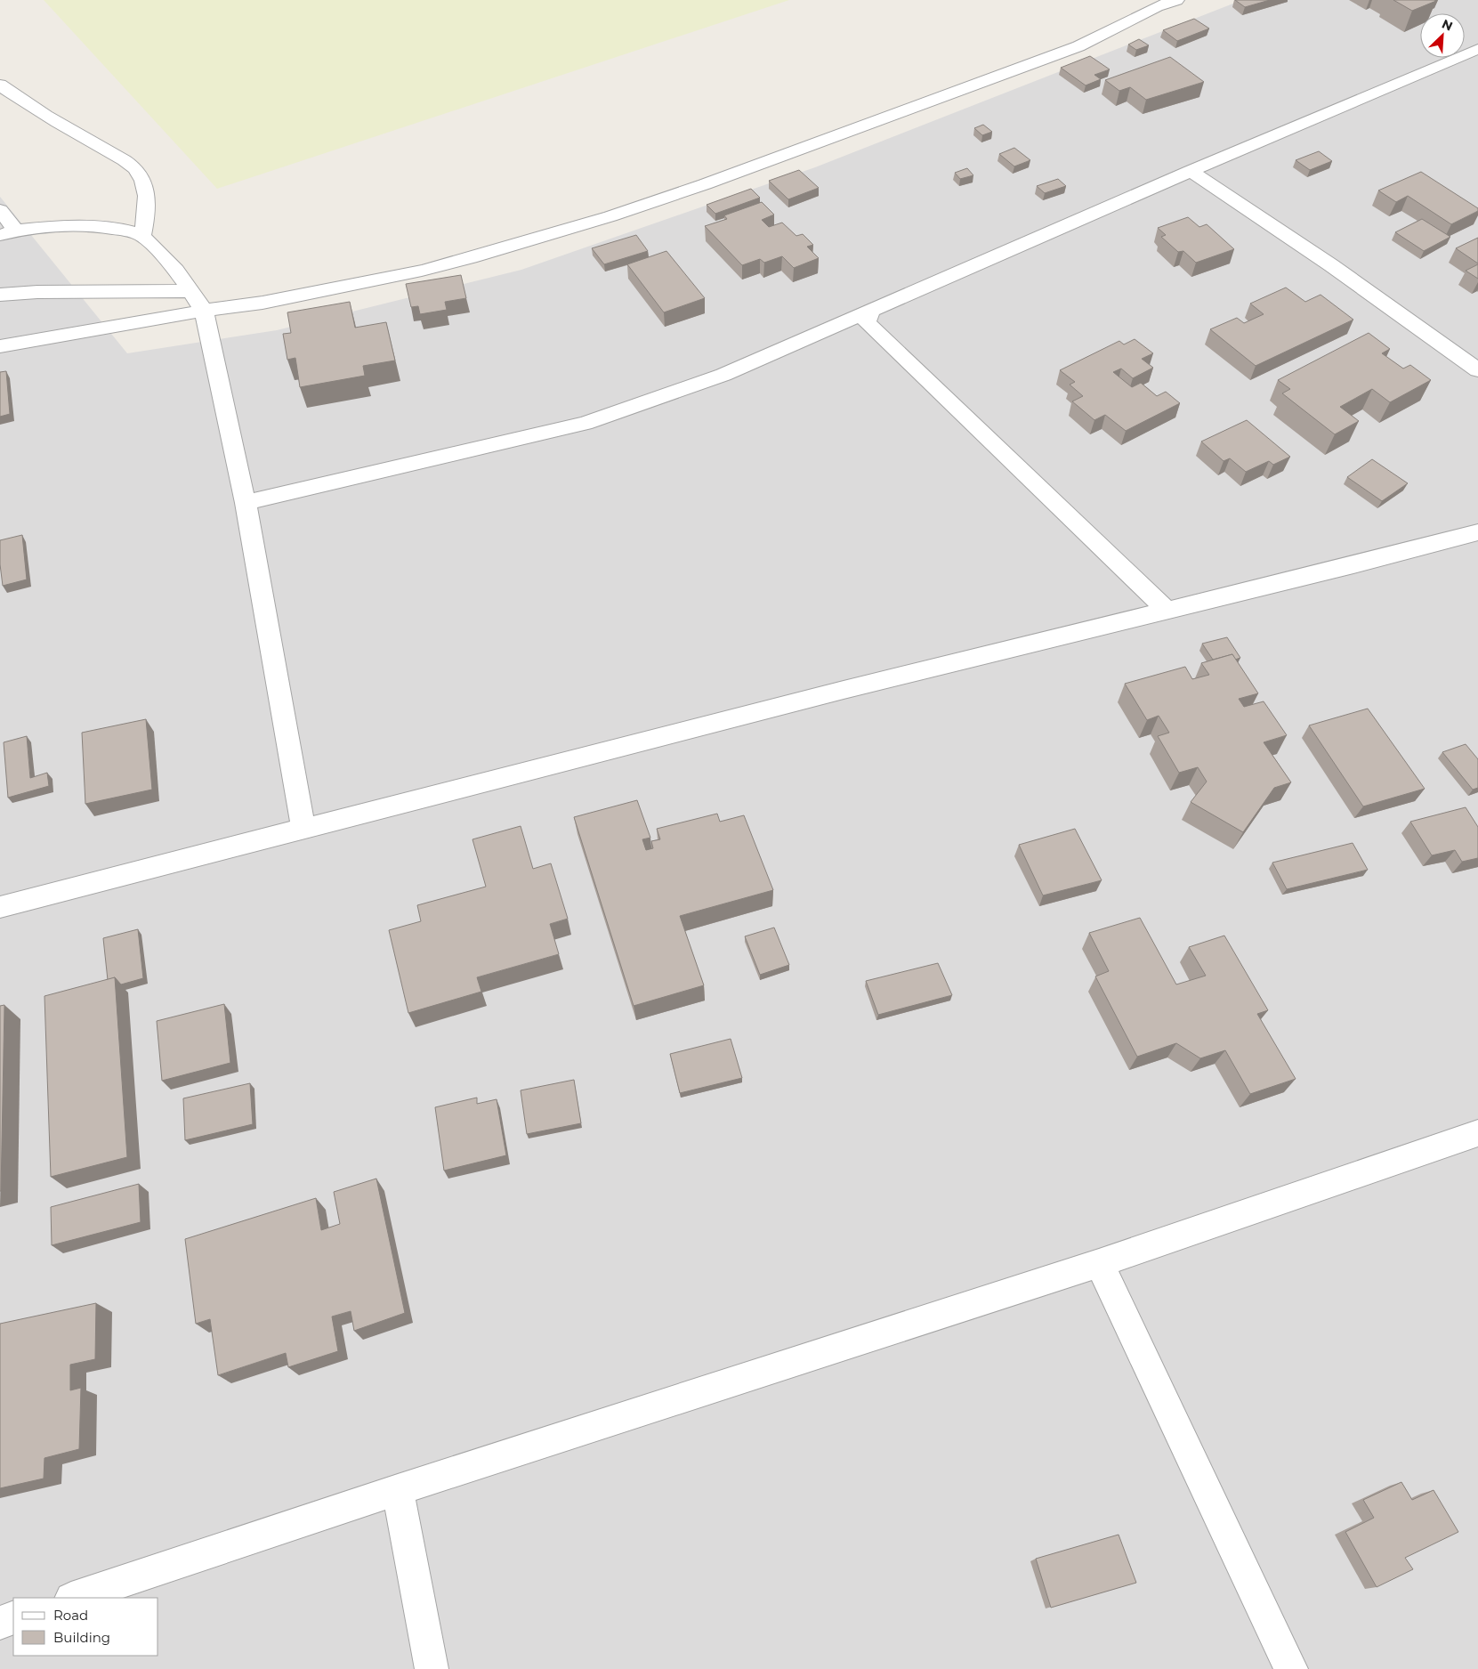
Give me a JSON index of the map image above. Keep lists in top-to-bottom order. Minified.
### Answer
{"legend":["Road","Building"],"north":"top right"}
